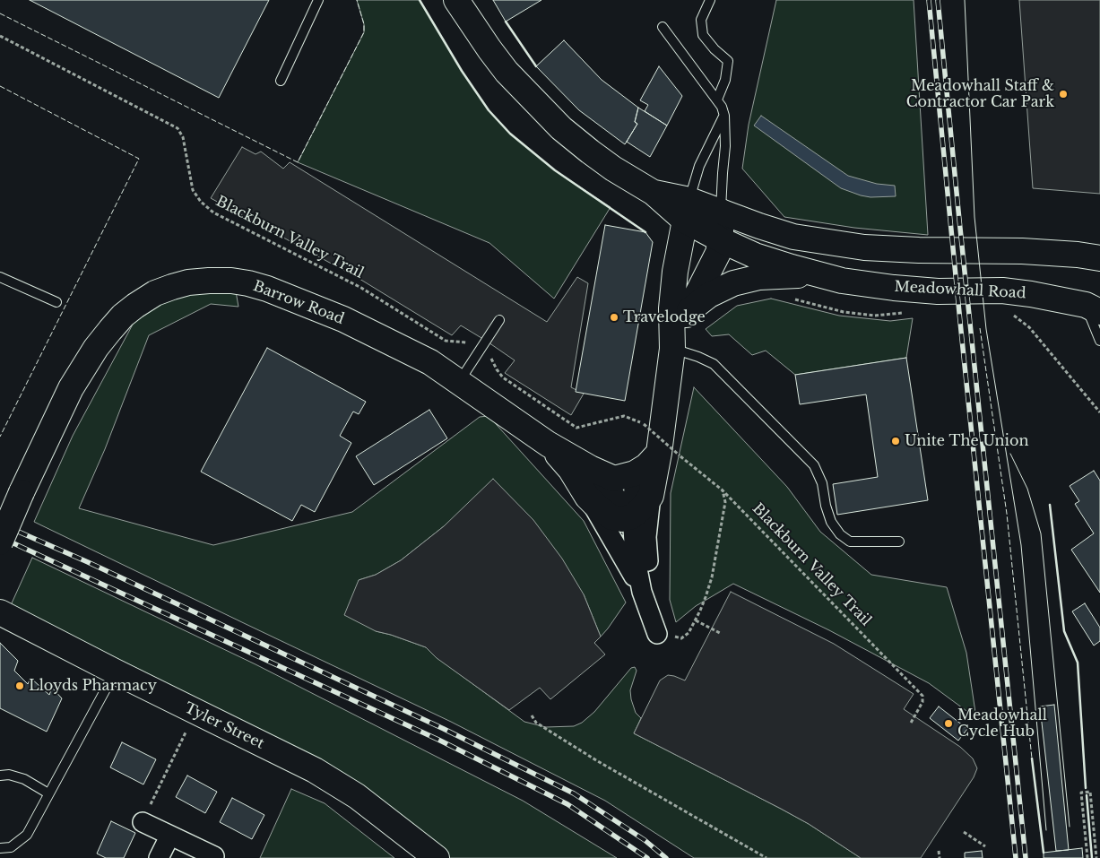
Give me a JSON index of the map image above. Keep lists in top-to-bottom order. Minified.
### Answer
{"streets":{"main road":["Meadowhall Road","Barrow Road","Tyler Street"],"path":["Blackburn Valley Trail"]},"crossings":[["Blackburn Valley Trail","Barrow Road"]],"places":["Meadowhall Staff & Contractor Car Park","Travelodge","Unite The Union","Lloyds Pharmacy","Meadowhall Cycle Hub"]}
